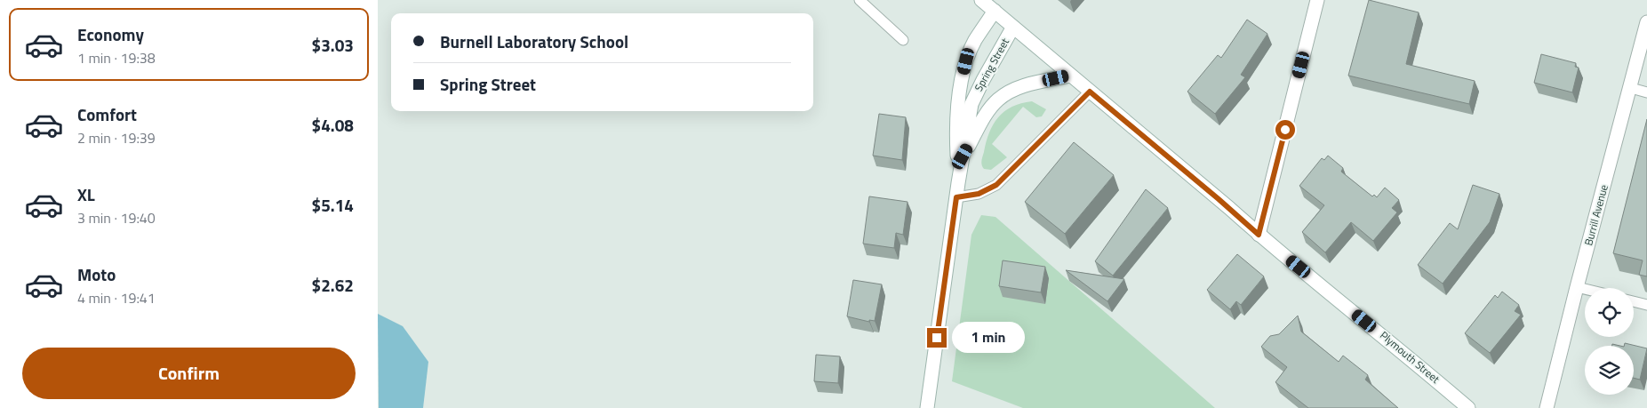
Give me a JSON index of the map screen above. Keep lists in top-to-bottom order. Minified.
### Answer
{"streets":{"street":["Spring Street","Burrill Avenue","Plymouth Street"]},"crossings":[["Spring Street","Plymouth Street"]],"page":{"list":[{"name":"Economy","note":"1 min · 19:38","value":"$3.03"},{"name":"Comfort","note":"2 min · 19:39","value":"$4.08"},{"name":"XL","note":"3 min · 19:40","value":"$5.14"},{"name":"Moto","note":"4 min · 19:41","value":"$2.62"}],"banner":["Burnell Laboratory School","Spring Street"],"bubble":"1 min","buttons":"Confirm"}}
